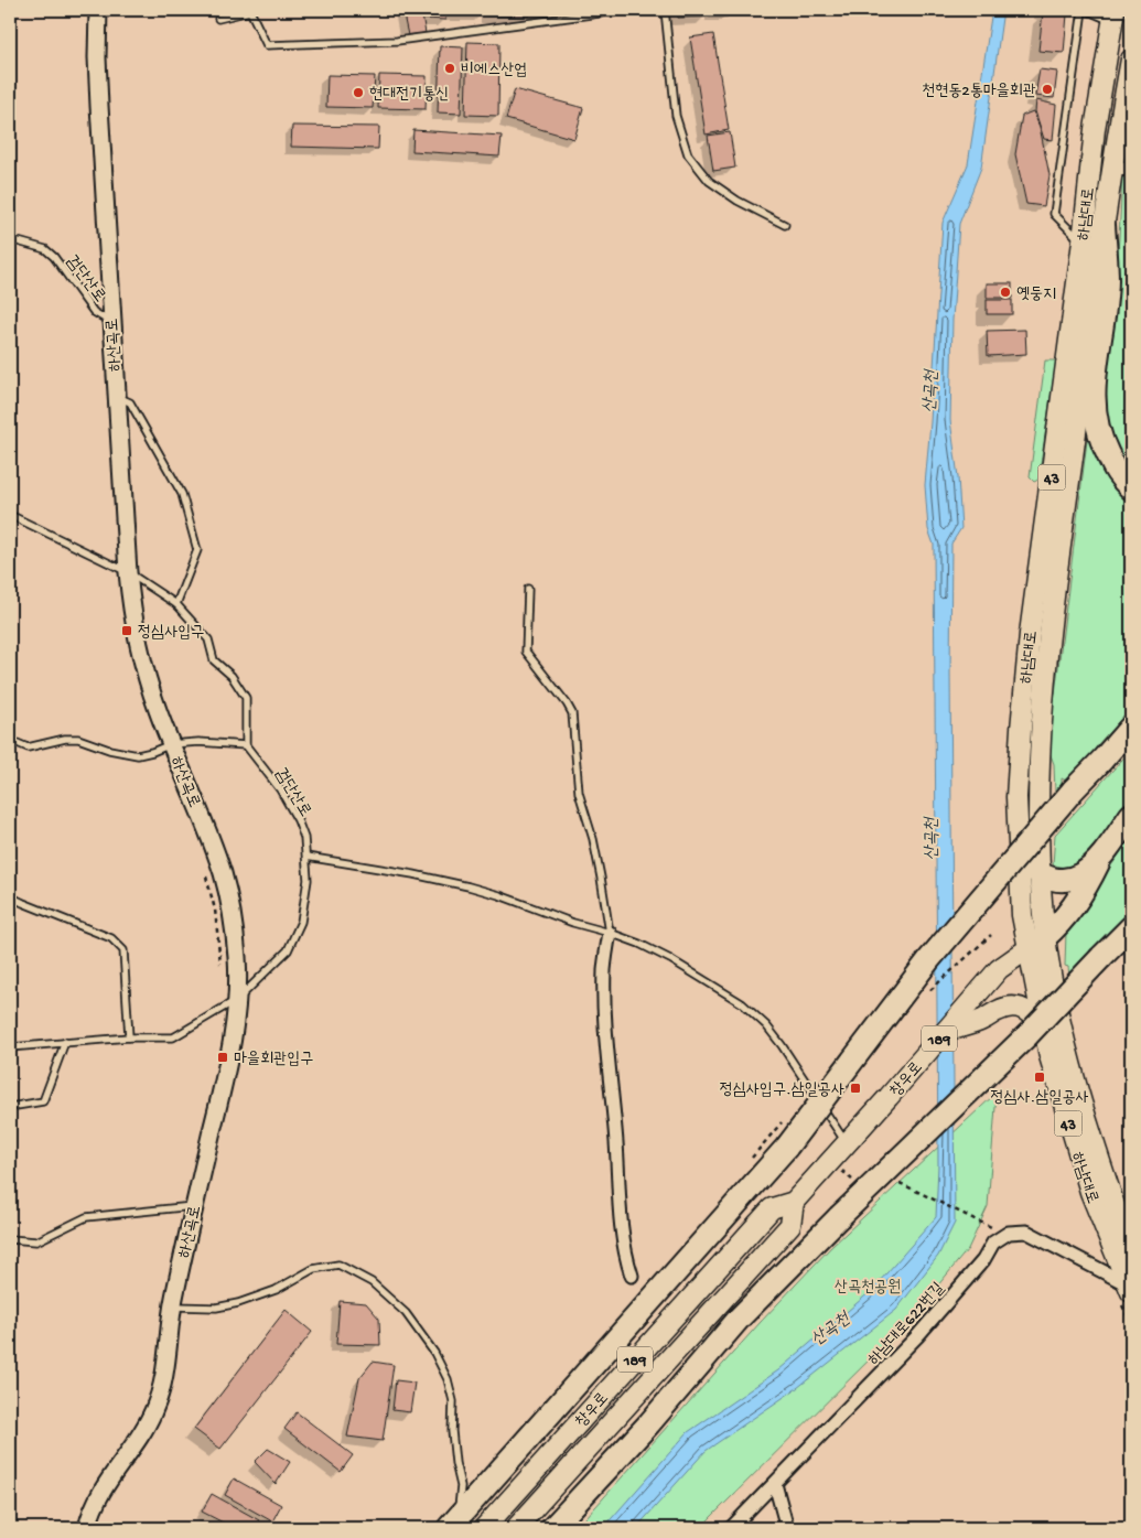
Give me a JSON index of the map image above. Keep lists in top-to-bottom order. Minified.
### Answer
{"streets":{"main road":["하남대로","43","189","창우로"],"street":["하산곡로","하남대로622번길"],"lane":["검단산로"]},"crossings":[["하남대로","창우로"],["하남대로","하남대로622번길"],["검단산로","하산곡로"]],"water":["산곡천"],"parks":["산곡천공원"],"places":{"other":["비에스산업","천현동2통마을회관","현대전기통신","옛둥지"],"transit":["정심사입구","마을회관입구","정심사.삼일공사","정심사입구.삼일공사"]}}
